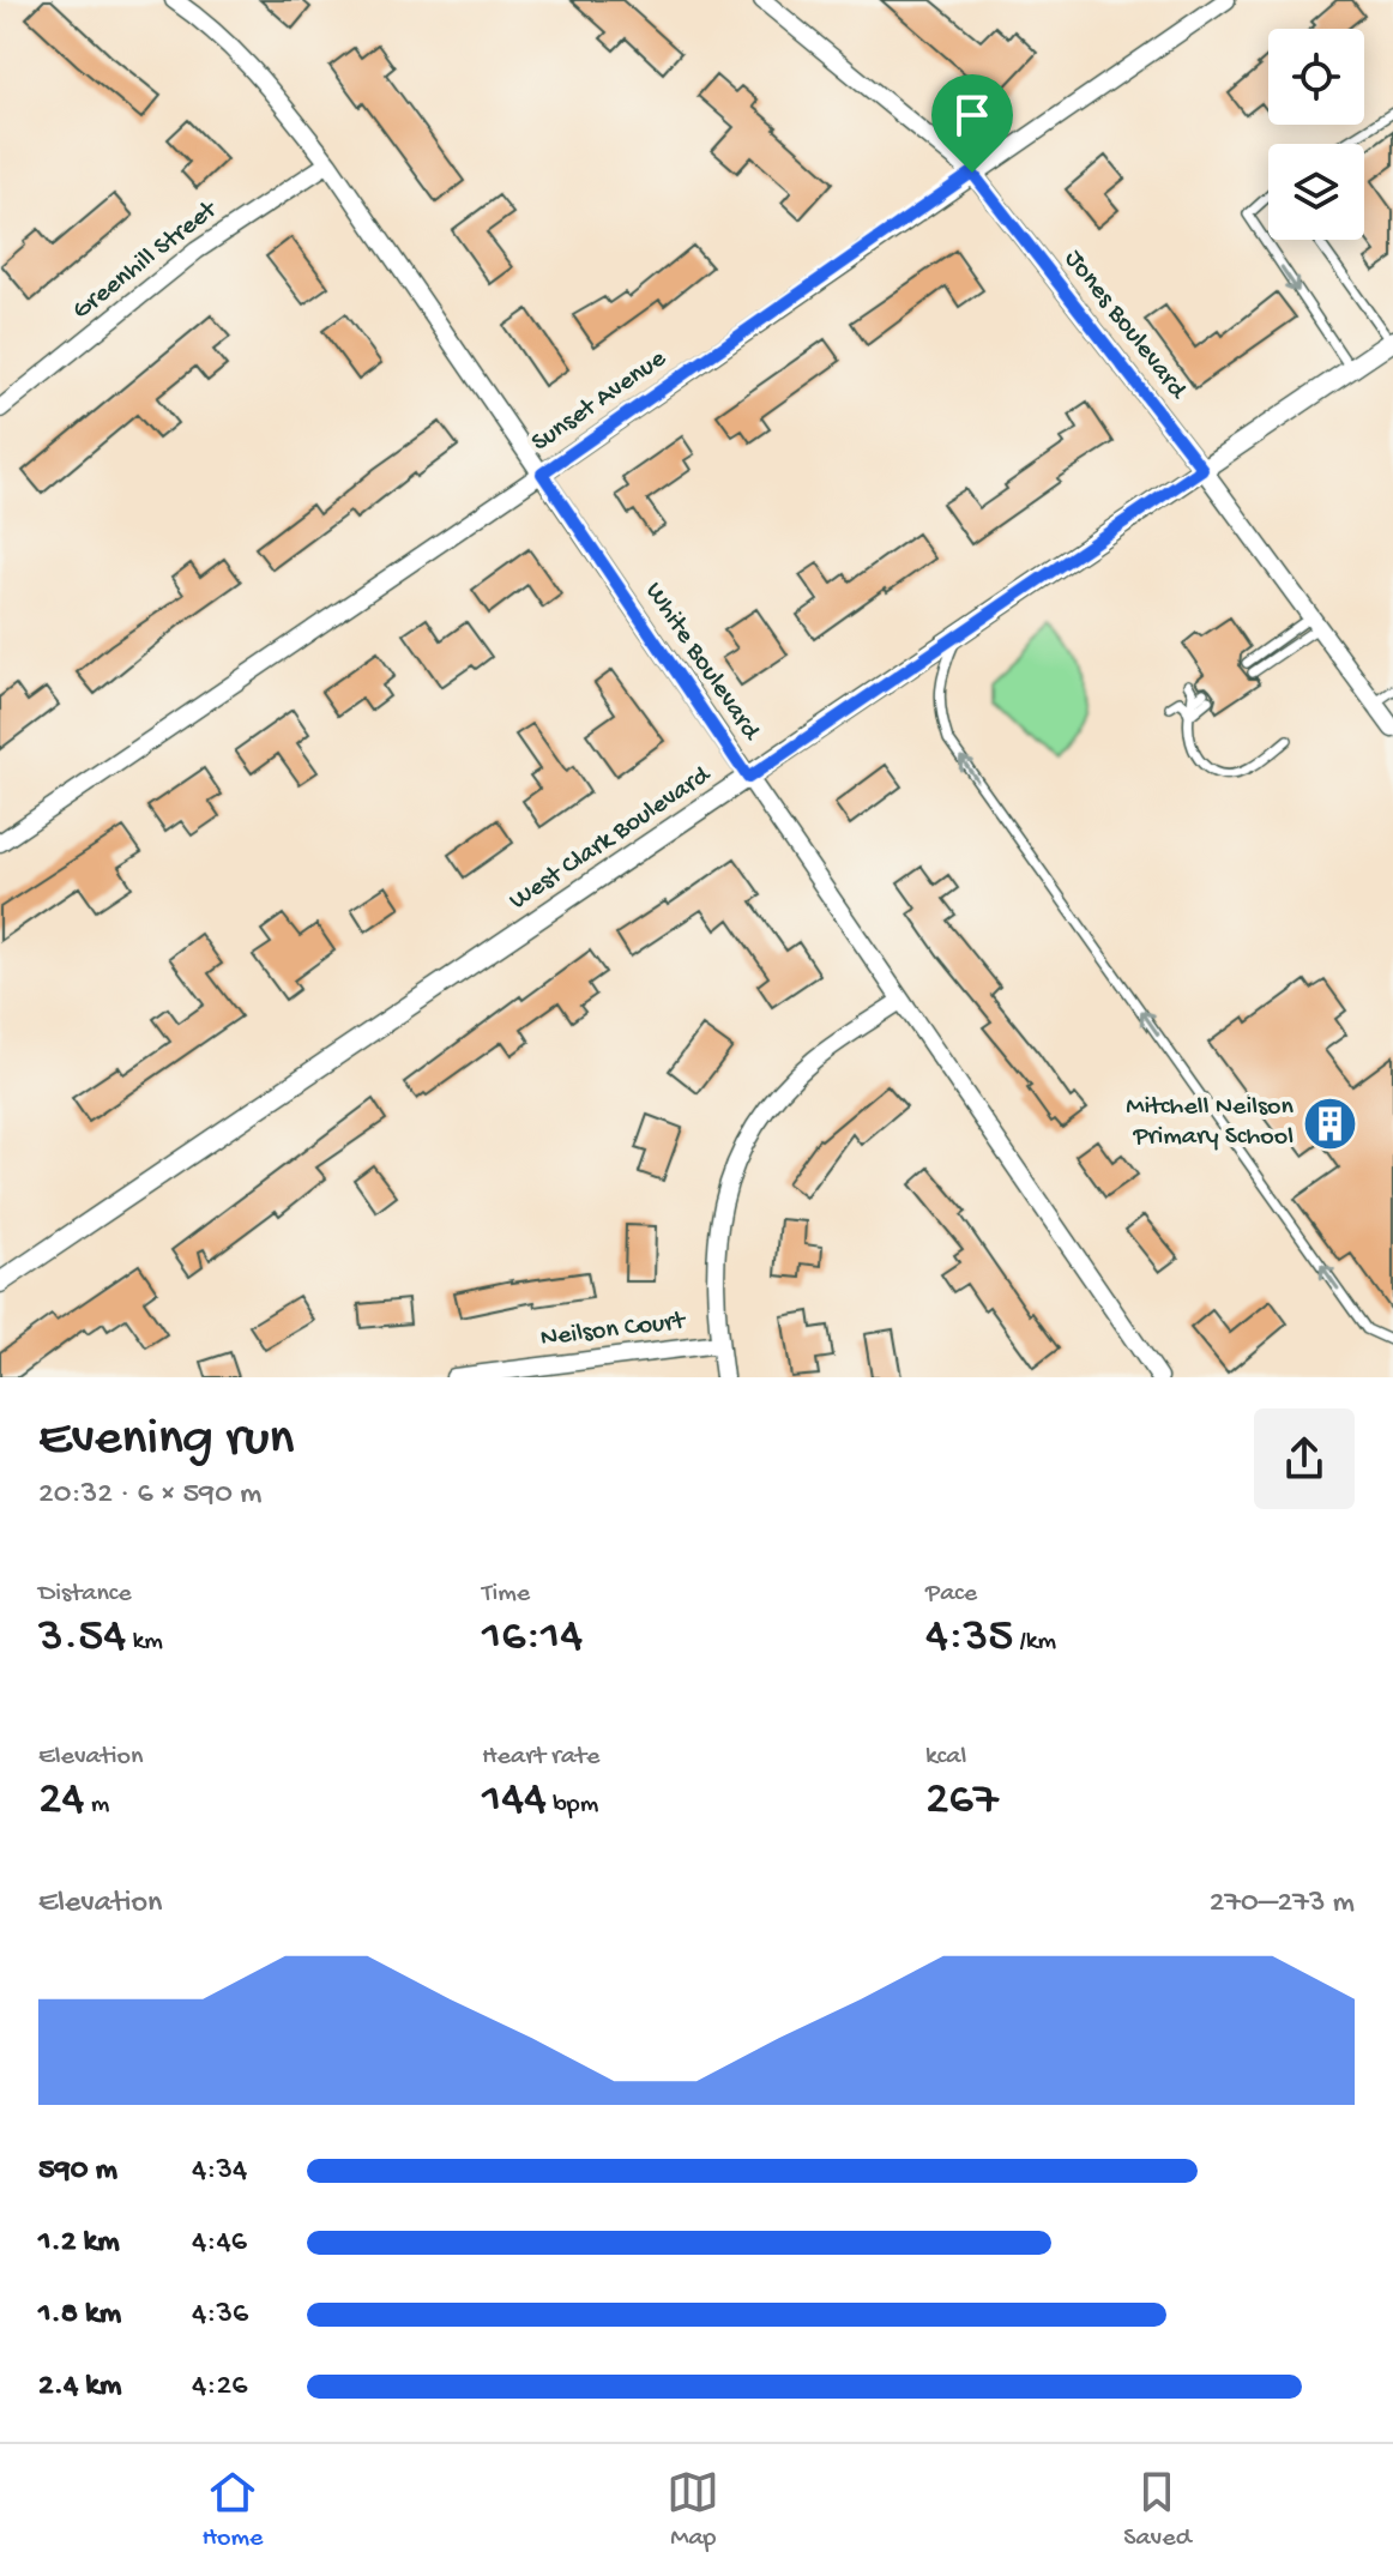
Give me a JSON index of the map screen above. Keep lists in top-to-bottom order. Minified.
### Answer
{"streets":{"street":["Greenhill Street","Jones Boulevard","Sunset Avenue","White Boulevard","West Clark Boulevard","Neilson Court"]},"crossings":[["Greenhill Street","White Boulevard"],["Jones Boulevard","Sunset Avenue"],["Jones Boulevard","West Clark Boulevard"],["Sunset Avenue","White Boulevard"],["White Boulevard","West Clark Boulevard"]],"places":{"building":["Mitchell Neilson Primary School"]},"page":{"heading":["Evening run","20:32 · 6 × 590 m"],"stats":[["Distance","3.54 km"],["Time","16:14"],["Pace","4:35 /km"],["Elevation","24 m"],["Heart rate","144 bpm"],["kcal","267"]],"chart":["Elevation","270–273 m"],"list":[{"name":"590 m","note":"4:34"},{"name":"1.2 km","note":"4:46"},{"name":"1.8 km","note":"4:36"},{"name":"2.4 km","note":"4:26"}],"tabs":["Home","Map","Saved"]}}
